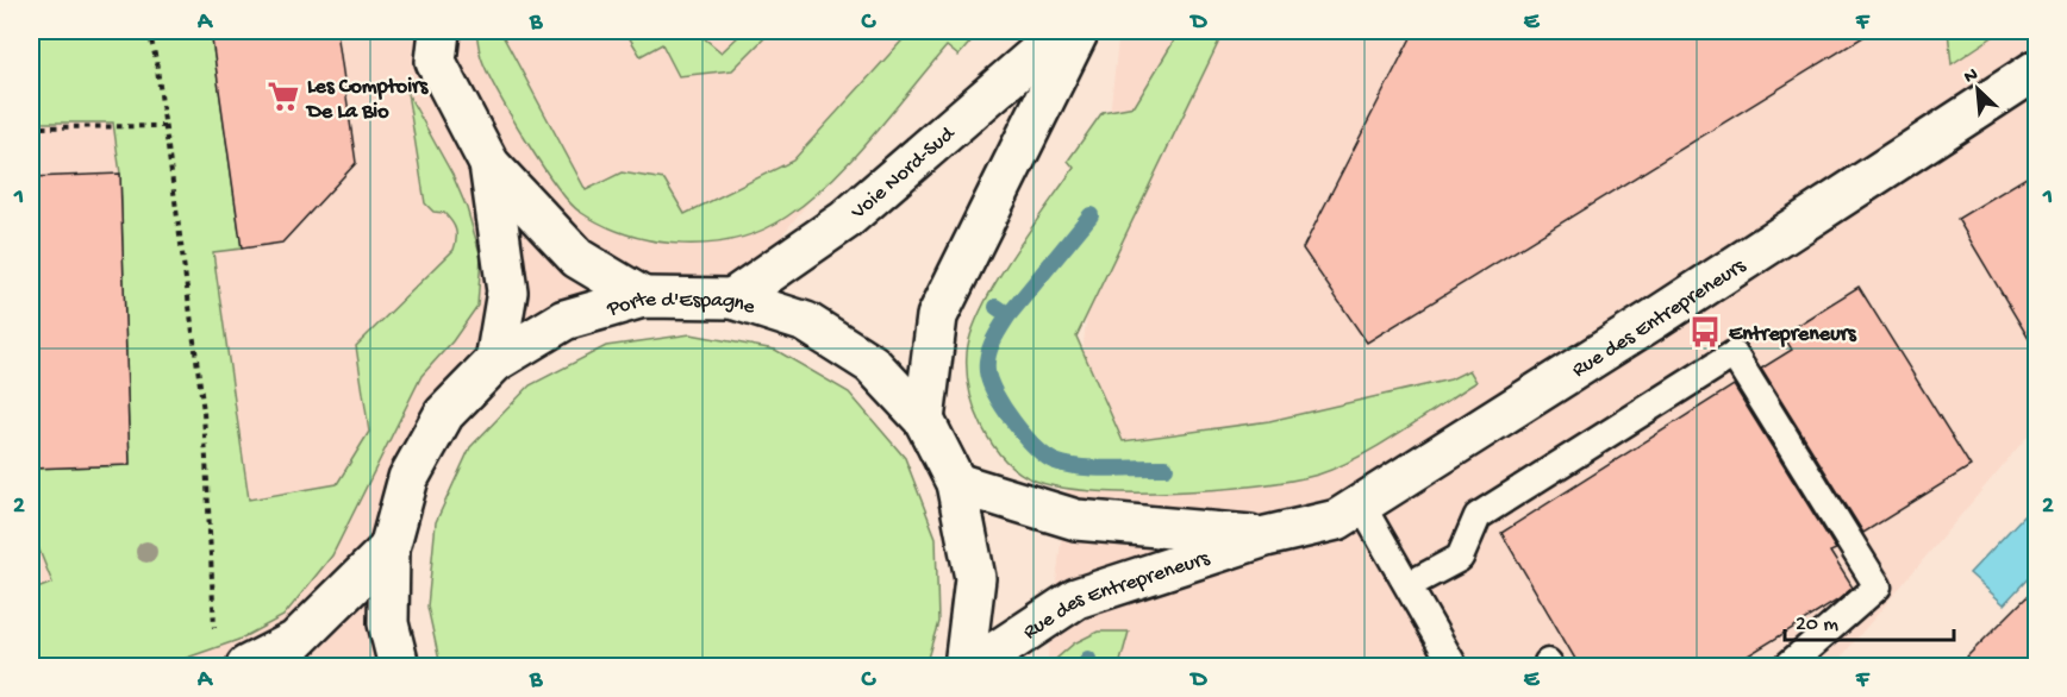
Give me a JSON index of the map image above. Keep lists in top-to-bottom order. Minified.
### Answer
{"streets":{"street":["Voie Nord-Sud","Porte d'Espagne","Rue des Entrepreneurs"]},"crossings":[["Voie Nord-Sud","Porte d'Espagne"],["Porte d'Espagne","Rue des Entrepreneurs"]],"places":{"supermarket":["Les Comptoirs De La Bio"],"bus stop":["Entrepreneurs"]},"scale_bar":"20 m","north":"top left","grid":{"columns":["A","B","C","D","E","F"],"rows":["1","2"]}}
